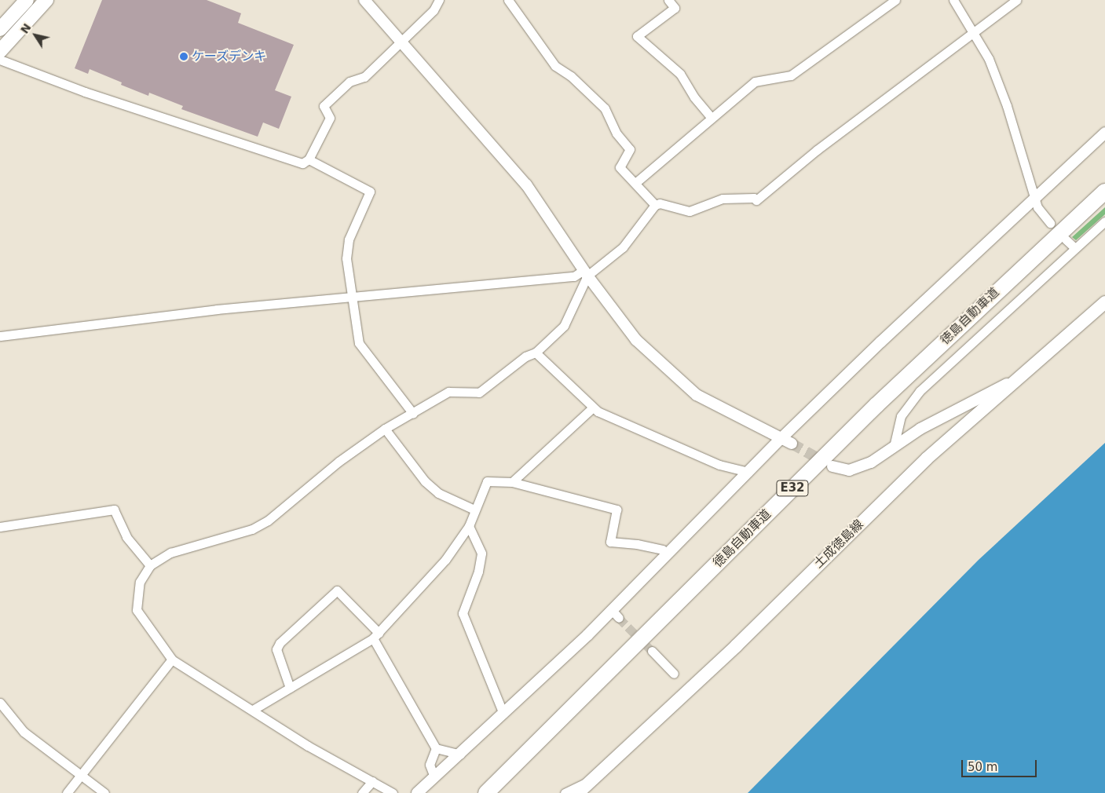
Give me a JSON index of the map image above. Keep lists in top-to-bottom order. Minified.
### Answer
{"streets":{"highway":["徳島自動車道","E32"],"main road":["土成徳島線"]},"places":["ケーズデンキ"],"scale_bar":"50 m","north":"top left"}
